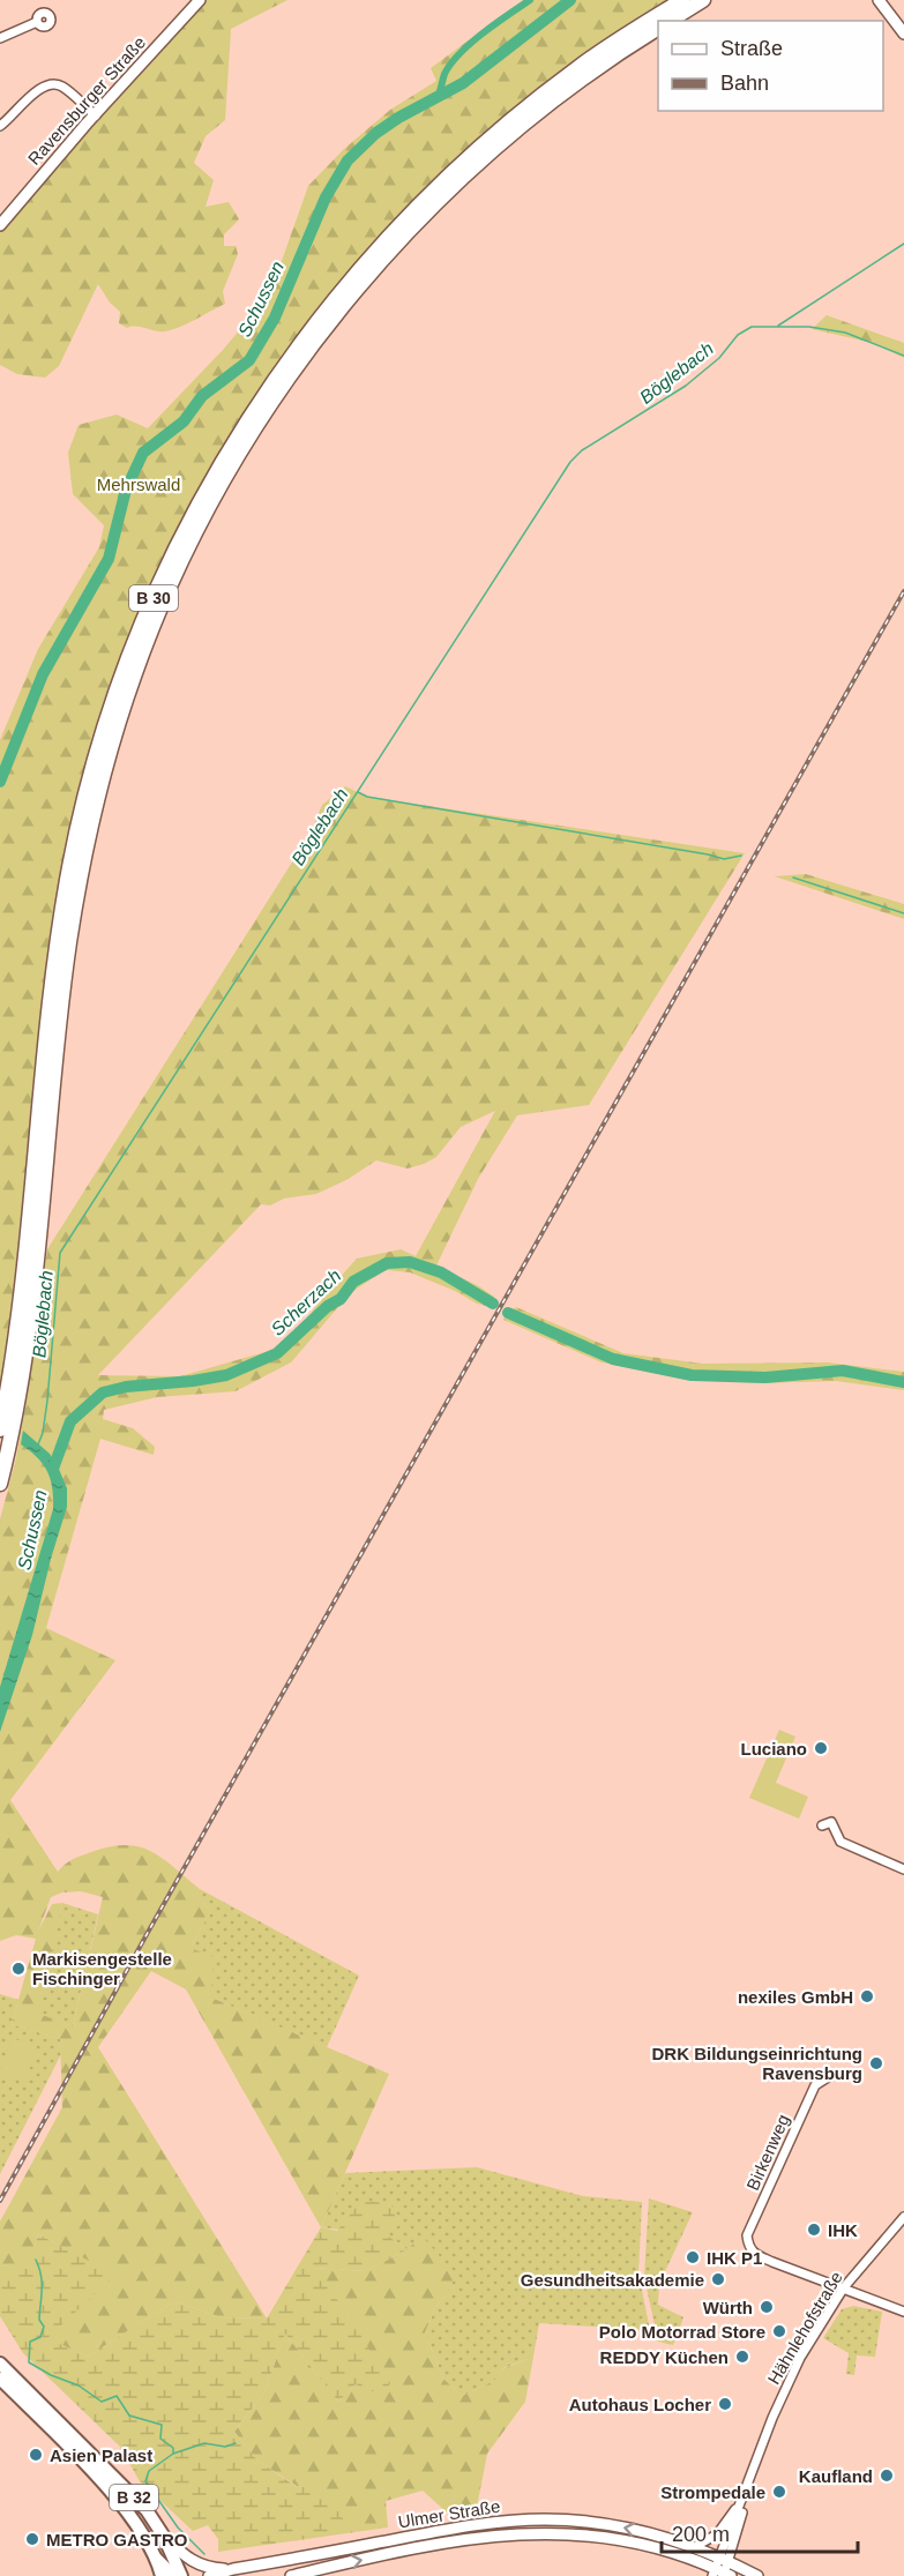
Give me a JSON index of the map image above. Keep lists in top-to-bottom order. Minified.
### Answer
{"streets":{"highway":["B 30"],"main road":["Ravensburger Straße","B 32","Ulmer Straße"],"street":["Birkenweg","Hähnlehofstraße"]},"crossings":[["Birkenweg","Hähnlehofstraße"],["Hähnlehofstraße","Ulmer Straße"]],"water":["Schussen","Böglebach","Scherzach"],"parks":["Mehrswald"],"places":["Luciano","Markisengestelle Fischinger","nexiles GmbH","DRK Bildungseinrichtung Ravensburg","IHK","IHK P1","Gesundheitsakademie","Würth","Polo Motorrad Store","REDDY Küchen","Autohaus Locher","Asien Palast","Kaufland","Strompedale","METRO GASTRO"],"legend":["Straße","Bahn"],"scale_bar":"200 m"}
